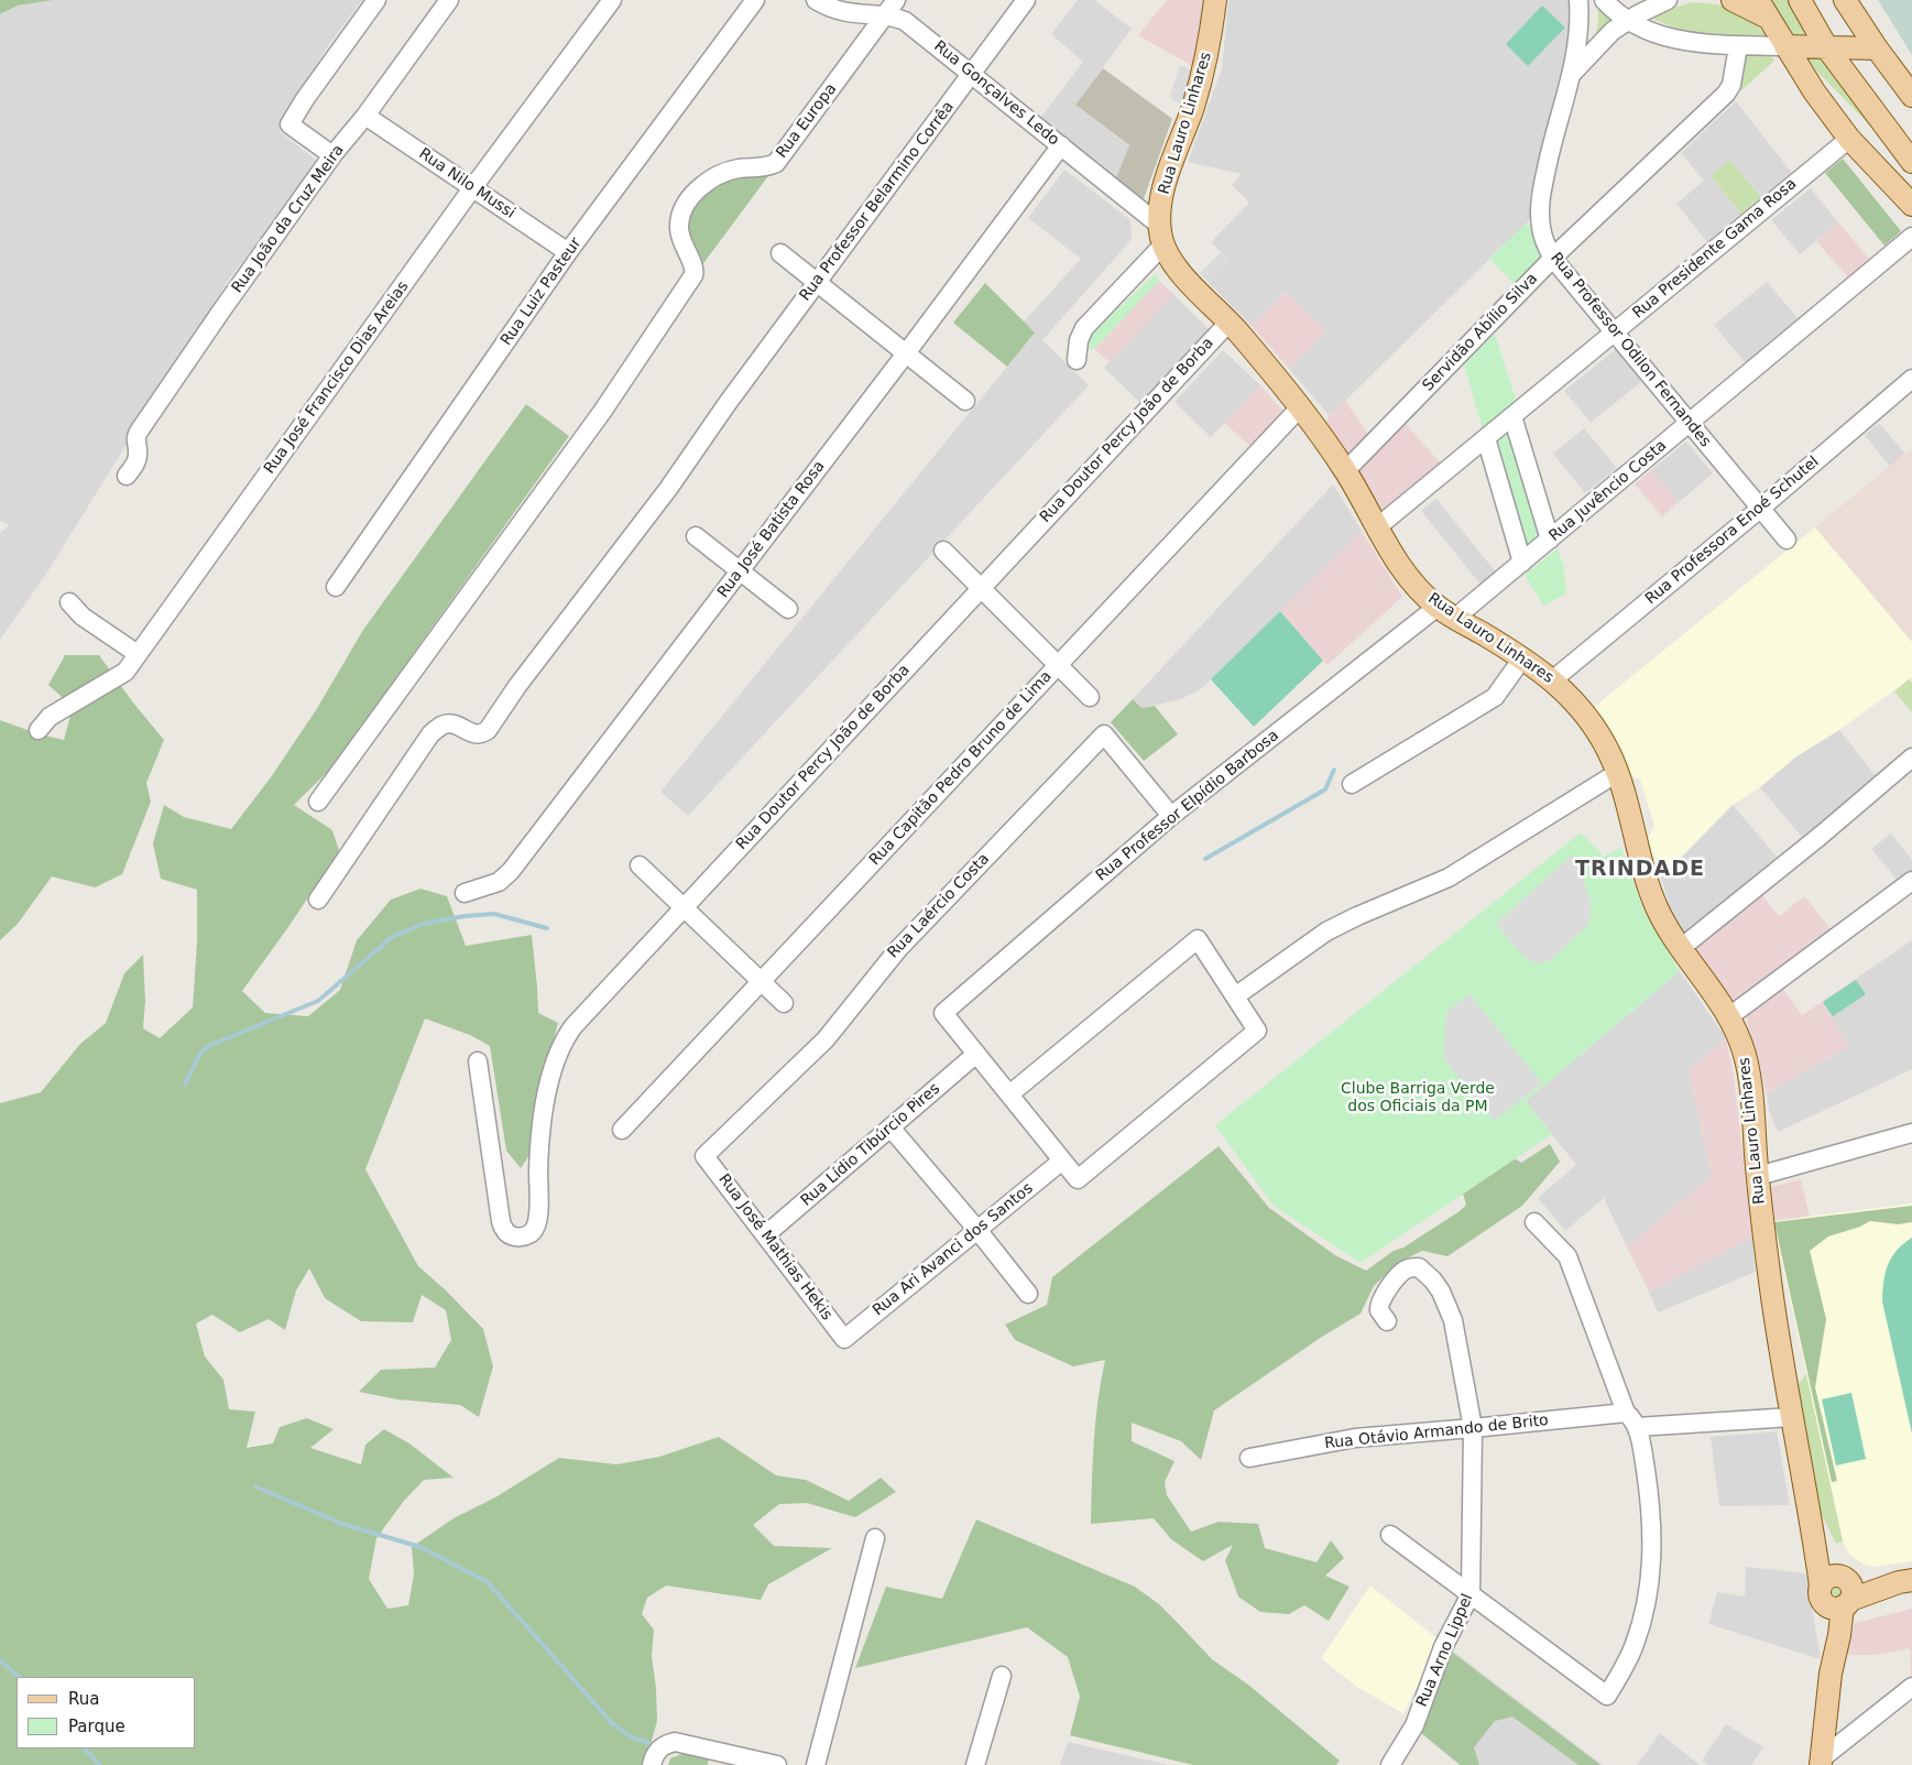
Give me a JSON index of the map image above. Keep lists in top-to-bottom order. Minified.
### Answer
{"streets":{"main road":["Rua Lauro Linhares"],"street":["Rua Gonçalves Ledo","Rua Europa","Rua Nilo Mussi","Rua Professor Belarmino Corrêa","Rua João da Cruz Meira","Rua Presidente Gama Rosa","Rua Luiz Pasteur","Servidão Abílio Silva","Rua Professor Odilon Fernandes","Rua José Francisco Dias Areias","Rua Doutor Percy João de Borba","Rua Juvêncio Costa","Rua José Batista Rosa","Rua Professora Enoé Schutel","Rua Capitão Pedro Bruno de Lima","Rua Professor Elpídio Barbosa","Rua Laércio Costa","Rua Lídio Tibúrcio Pires","Rua José Mathias Hekis","Rua Ari Avanci dos Santos","Rua Otávio Armando de Brito","Rua Arno Lippel"]},"crossings":[["Rua Gonçalves Ledo","Rua Europa"],["Rua Gonçalves Ledo","Rua Lauro Linhares"],["Rua Gonçalves Ledo","Rua Professor Belarmino Corrêa"],["Rua Gonçalves Ledo","Rua José Batista Rosa"],["Rua Lauro Linhares","Rua Presidente Gama Rosa"],["Rua Lauro Linhares","Servidão Abílio Silva"],["Rua Lauro Linhares","Rua Doutor Percy João de Borba"],["Rua Lauro Linhares","Rua Juvêncio Costa"],["Rua Lauro Linhares","Rua Professora Enoé Schutel"],["Rua Lauro Linhares","Rua Capitão Pedro Bruno de Lima"],["Rua Lauro Linhares","Rua Professor Elpídio Barbosa"],["Rua Lauro Linhares","Rua Otávio Armando de Brito"],["Rua Nilo Mussi","Rua João da Cruz Meira"],["Rua Nilo Mussi","Rua Luiz Pasteur"],["Rua Nilo Mussi","Rua José Francisco Dias Areias"],["Rua Presidente Gama Rosa","Rua Professor Odilon Fernandes"],["Servidão Abílio Silva","Rua Professor Odilon Fernandes"],["Rua Professor Odilon Fernandes","Rua Juvêncio Costa"],["Rua Professor Odilon Fernandes","Rua Professora Enoé Schutel"],["Rua Juvêncio Costa","Rua Professor Elpídio Barbosa"],["Rua Professor Elpídio Barbosa","Rua Laércio Costa"],["Rua Professor Elpídio Barbosa","Rua Lídio Tibúrcio Pires"],["Rua Laércio Costa","Rua José Mathias Hekis"],["Rua Lídio Tibúrcio Pires","Rua José Mathias Hekis"],["Rua José Mathias Hekis","Rua Ari Avanci dos Santos"],["Rua Otávio Armando de Brito","Rua Arno Lippel"]],"districts":["TRINDADE"],"parks":["Clube Barriga Verde dos Oficiais da PM"],"legend":["Rua","Parque"]}
